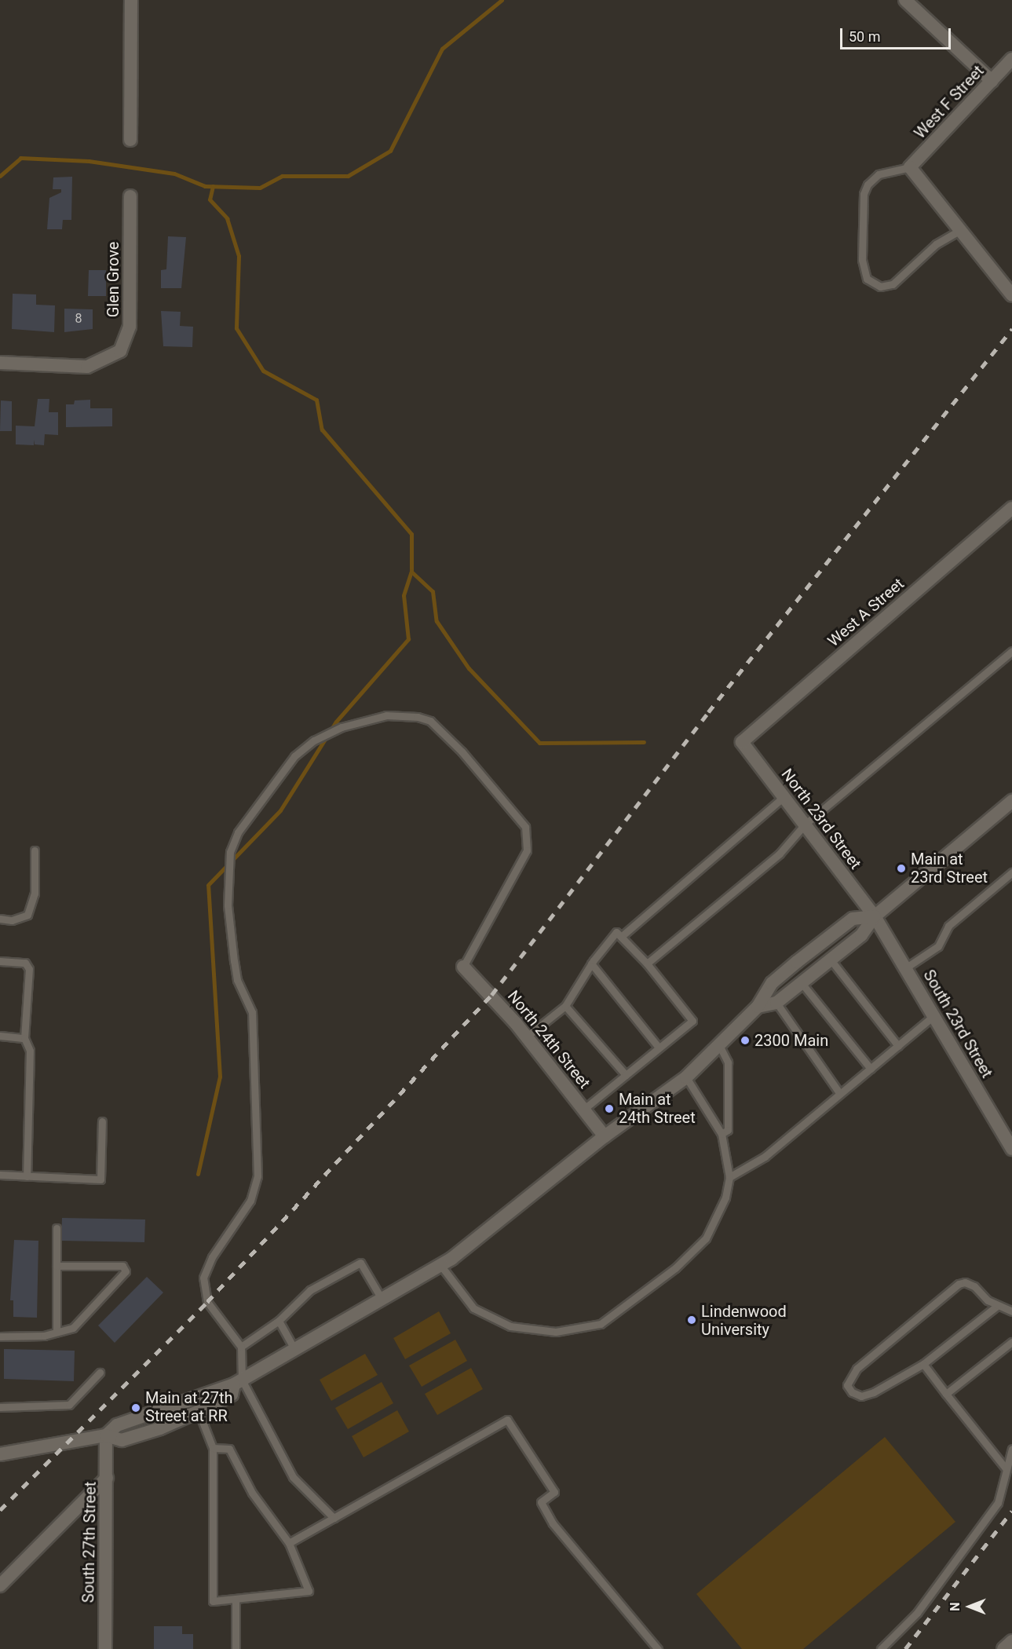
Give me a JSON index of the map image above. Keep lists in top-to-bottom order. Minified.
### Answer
{"streets":{"street":["West F Street","Glen Grove","West A Street","North 23rd Street","South 23rd Street","North 24th Street","South 27th Street"]},"crossings":[["West A Street","North 23rd Street"],["North 23rd Street","South 23rd Street"]],"places":["Main at 23rd Street","2300 Main","Main at 24th Street","Lindenwood University","Main at 27th Street at RR"],"house_numbers":["8"],"scale_bar":"50 m","north":"left"}
